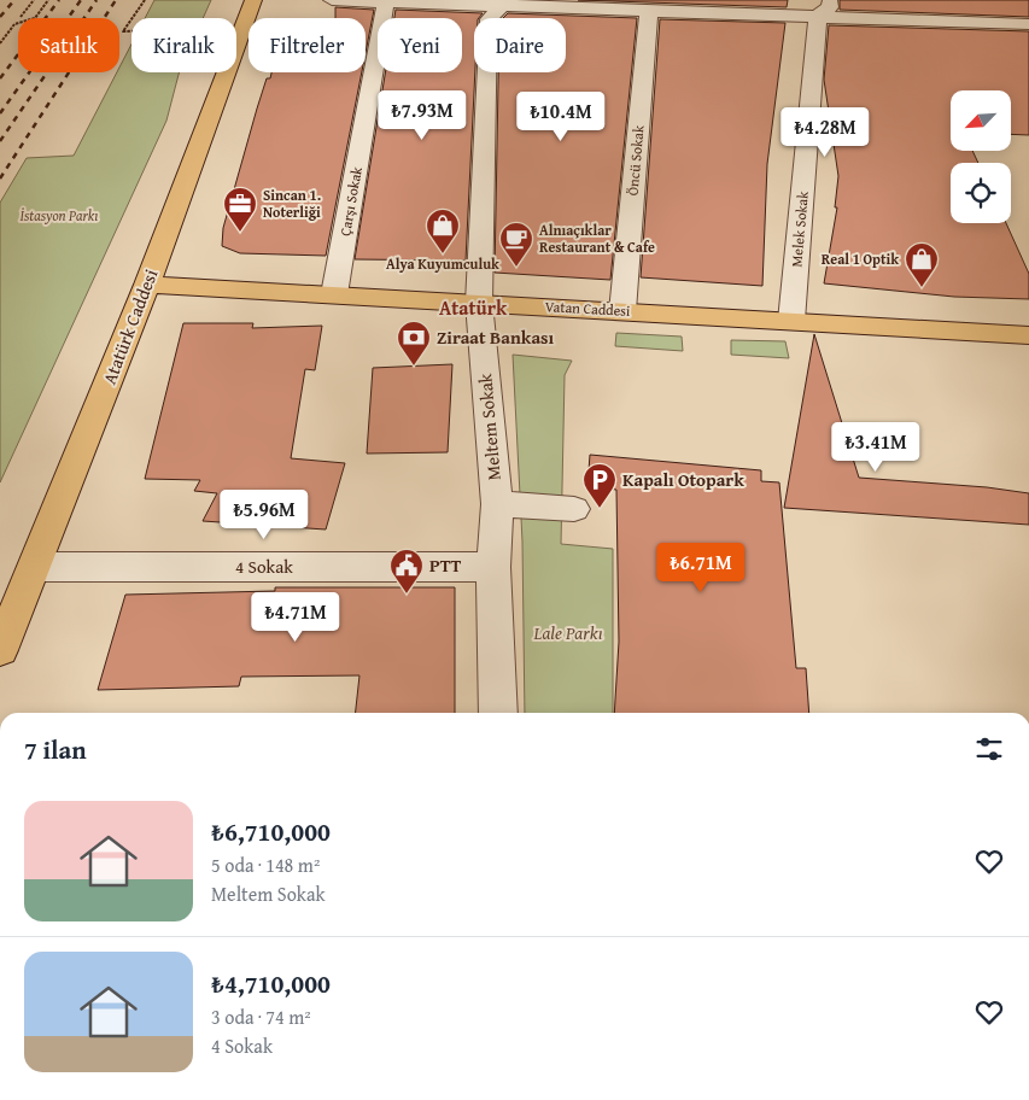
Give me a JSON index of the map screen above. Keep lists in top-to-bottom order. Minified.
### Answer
{"streets":{"main road":["Vatan Caddesi","Atatürk Caddesi"],"street":["Öncü Sokak","Çarşı Sokak","Melek Sokak","Meltem Sokak","4 Sokak"]},"crossings":[["Öncü Sokak","Vatan Caddesi"],["Çarşı Sokak","Vatan Caddesi"],["Melek Sokak","Vatan Caddesi"],["Vatan Caddesi","Atatürk Caddesi"],["Vatan Caddesi","Meltem Sokak"],["Atatürk Caddesi","4 Sokak"],["Meltem Sokak","4 Sokak"]],"districts":["Atatürk"],"parks":["İstasyon Parkı","Lale Parkı"],"places":{"office":["Sincan 1. Noterliği"],"shop":["Alya Kuyumculuk","Real 1 Optik"],"cafe":["Alnıaçıklar Restaurant & Cafe"],"bank":["Ziraat Bankası"],"parking":["Kapalı Otopark"],"public building":["PTT"]},"north":"bottom left","page":{"chip":["Satılık","Kiralık","Filtreler","Yeni","Daire"],"price":["₺7.93M","₺10.4M","₺4.28M","₺3.41M","₺5.96M","₺6.71M","₺4.71M"],"heading":"7 ilan","list":[{"name":"₺6,710,000","note":"5 oda · 148 m² · Meltem Sokak"},{"name":"₺4,710,000","note":"3 oda · 74 m² · 4 Sokak"}]}}
